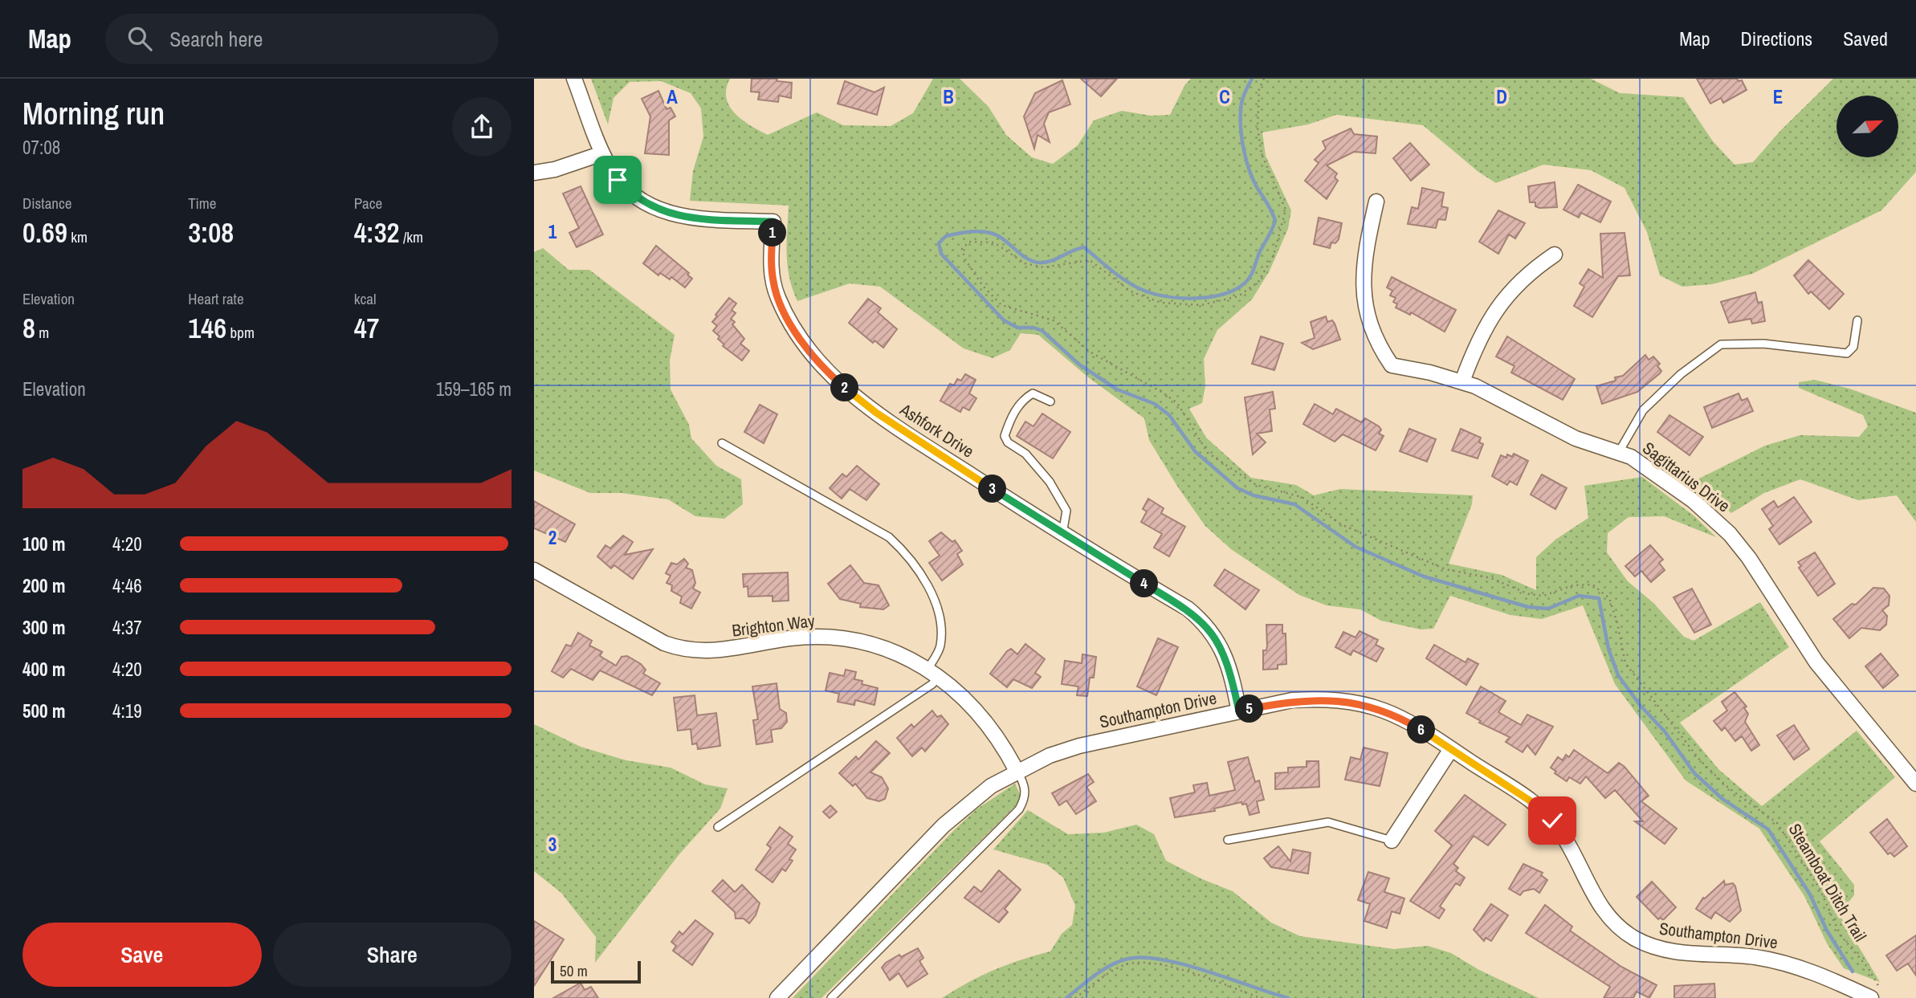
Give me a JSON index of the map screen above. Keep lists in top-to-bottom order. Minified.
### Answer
{"streets":{"street":["Ashfork Drive","Sagittarius Drive","Brighton Way","Southampton Drive"],"path":["Steamboat Ditch Trail"]},"crossings":[["Ashfork Drive","Southampton Drive"],["Brighton Way","Southampton Drive"],["Southampton Drive","Steamboat Ditch Trail"]],"scale_bar":"50 m","north":"top right","page":{"header":"Map","search":"Search here","nav":["Map","Directions","Saved"],"heading":["Morning run","07:08"],"stats":[["Distance","0.69 km"],["Time","3:08"],["Pace","4:32 /km"],["Elevation","8 m"],["Heart rate","146 bpm"],["kcal","47"]],"pins":["1","2","3","4","5","6"],"chart":["Elevation","159–165 m"],"list":[{"name":"100 m","note":"4:20"},{"name":"200 m","note":"4:46"},{"name":"300 m","note":"4:37"},{"name":"400 m","note":"4:20"},{"name":"500 m","note":"4:19"}],"buttons":["Save","Share"],"scale":"50 m"},"grid":{"columns":["A","B","C","D","E"],"rows":["1","2","3"]}}
